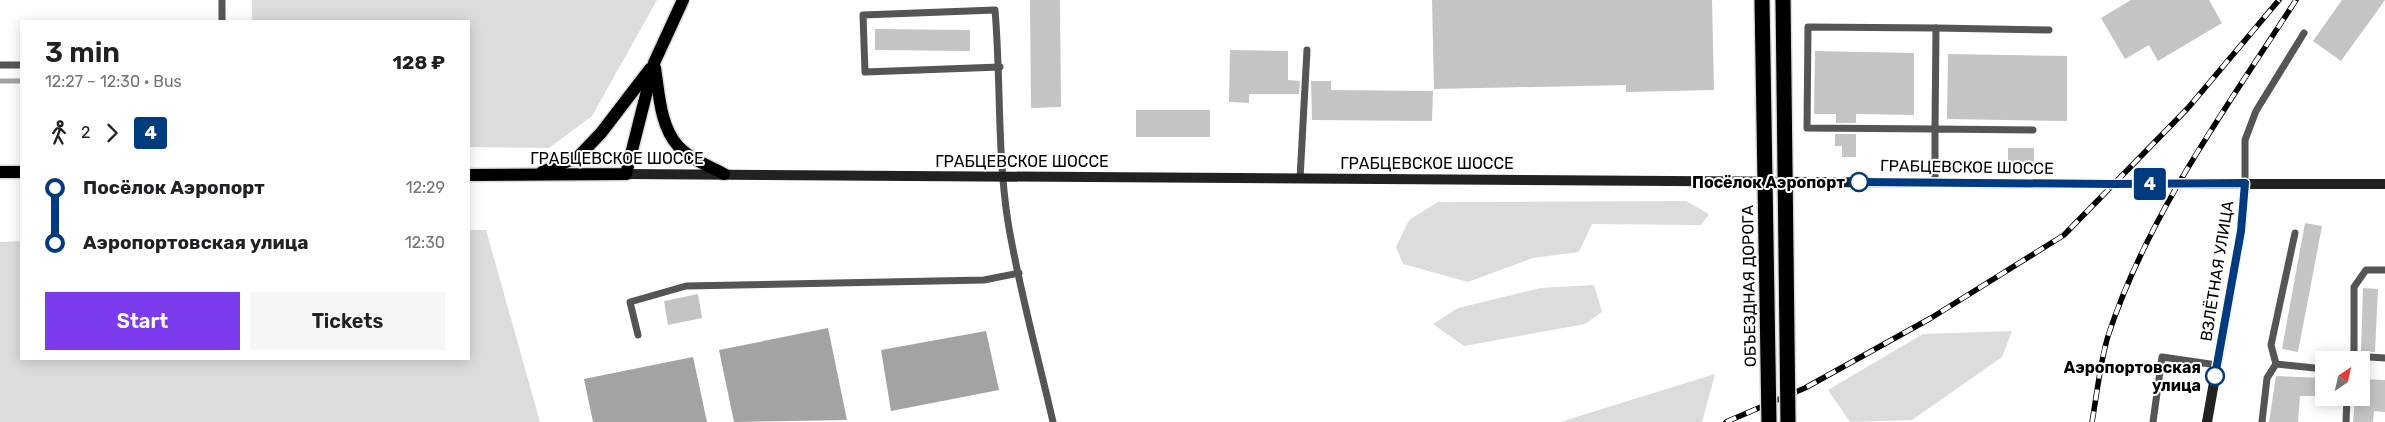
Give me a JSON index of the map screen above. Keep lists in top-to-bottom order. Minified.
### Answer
{"streets":{"highway":["ОБЪЕЗДНАЯ ДОРОГА"],"main road":["ГРАБЦЕВСКОЕ ШОССЕ","ВЗЛЁТНАЯ УЛИЦА"]},"crossings":[["ГРАБЦЕВСКОЕ ШОССЕ","ВЗЛЁТНАЯ УЛИЦА"]],"places":["Посёлок Аэропорт","Аэропортовская улица"],"lines":["bus line 4"],"north":"top right","page":{"on_map":"4","heading":["3 min","12:27 – 12:30 · Bus","128 ₽"],"legs":["2","4"],"list":[{"name":"Посёлок Аэропорт","value":"12:29"},{"name":"Аэропортовская улица","value":"12:30"}],"buttons":["Start","Tickets"]}}
